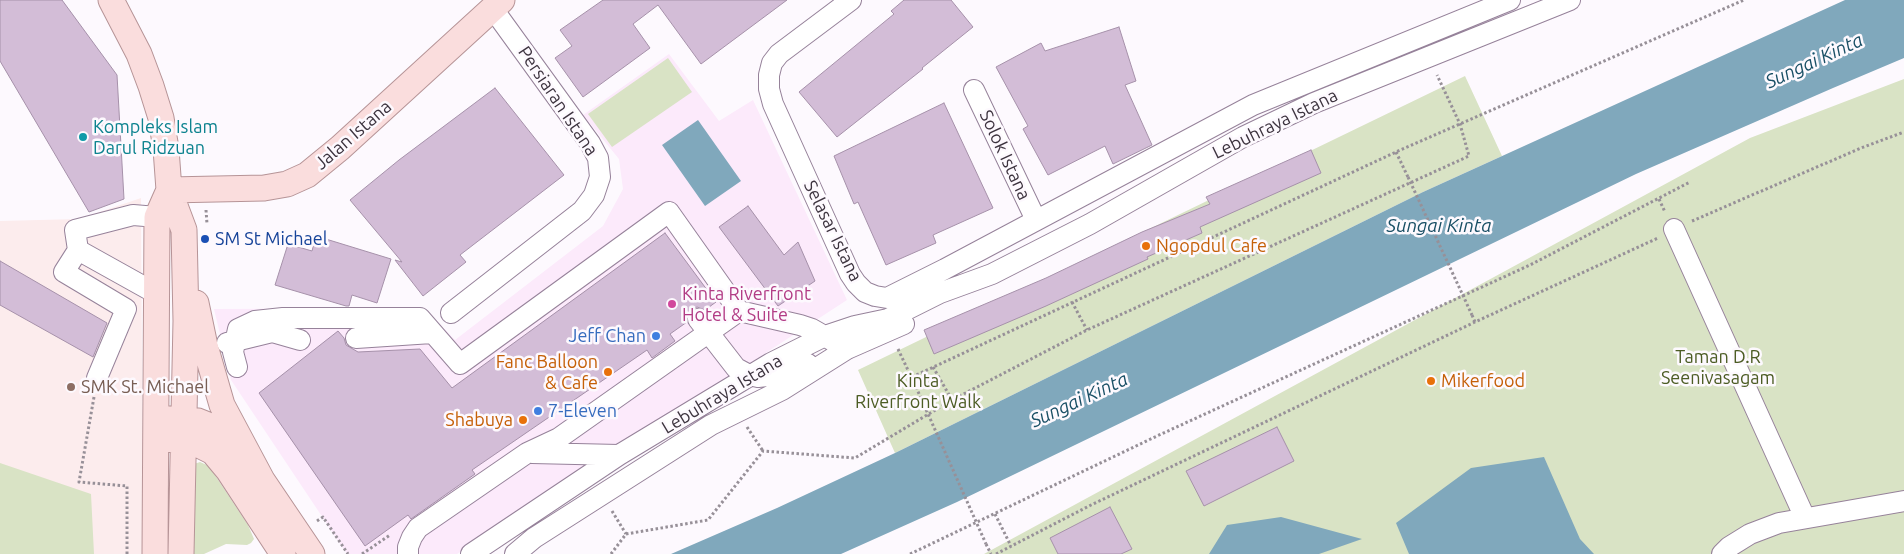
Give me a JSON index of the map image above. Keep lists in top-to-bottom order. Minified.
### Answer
{"streets":{"main road":["Jalan Istana"],"street":["Persiaran Istana","Lebuhraya Istana","Solok Istana","Selasar Istana"]},"crossings":[["Persiaran Istana","Jalan Istana"],["Solok Istana","Selasar Istana"]],"water":["Sungai Kinta"],"parks":["Taman D.R Seenivasagam","Kinta Riverfront Walk"],"places":["Kompleks Islam Darul Ridzuan","SM St Michael","Ngopdul Cafe","Kinta Riverfront Hotel & Suite","Jeff Chan","Fanc Balloon & Cafe","Mikerfood","SMK St. Michael","7-Eleven","Shabuya"]}
